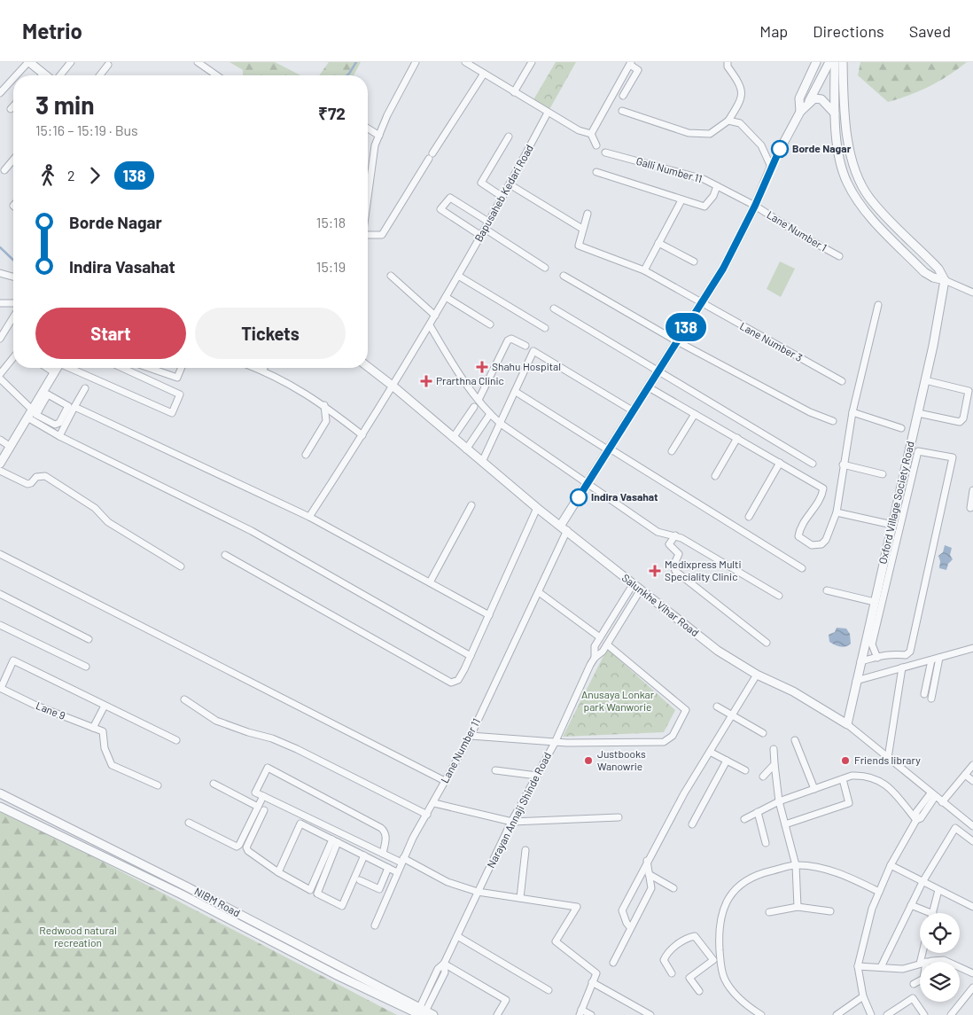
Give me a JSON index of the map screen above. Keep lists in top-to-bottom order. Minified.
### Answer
{"streets":{"street":["Galli Number 11","Bapusaheb Kedari Road","Lane Number 1","Lane Number 3","Oxford Village Society Road","Salunkhe Vihar Road","Lane 9","Lane Number 11","Narayan Annaji Shinde Road","NIBM Road"]},"crossings":[["Galli Number 11","Lane Number 1"],["Bapusaheb Kedari Road","Salunkhe Vihar Road"],["Oxford Village Society Road","Salunkhe Vihar Road"],["Salunkhe Vihar Road","Lane Number 11"],["Salunkhe Vihar Road","Narayan Annaji Shinde Road"],["Narayan Annaji Shinde Road","NIBM Road"]],"parks":["Anusaya Lonkar park Wanworie","Redwood natural recreation"],"places":{"other":["Borde Nagar","Indira Vasahat","Justbooks Wanowrie","Friends library"],"health":["Shahu Hospital","Prarthna Clinic","Medixpress Multi Speciality Clinic"]},"lines":["bus line 138"],"page":{"header":"Metrio","nav":["Map","Directions","Saved"],"on_map":"138","heading":["3 min","15:16 – 15:19 · Bus","₹72"],"legs":["2","138"],"list":[{"name":"Borde Nagar","value":"15:18"},{"name":"Indira Vasahat","value":"15:19"}],"buttons":["Start","Tickets"]}}
